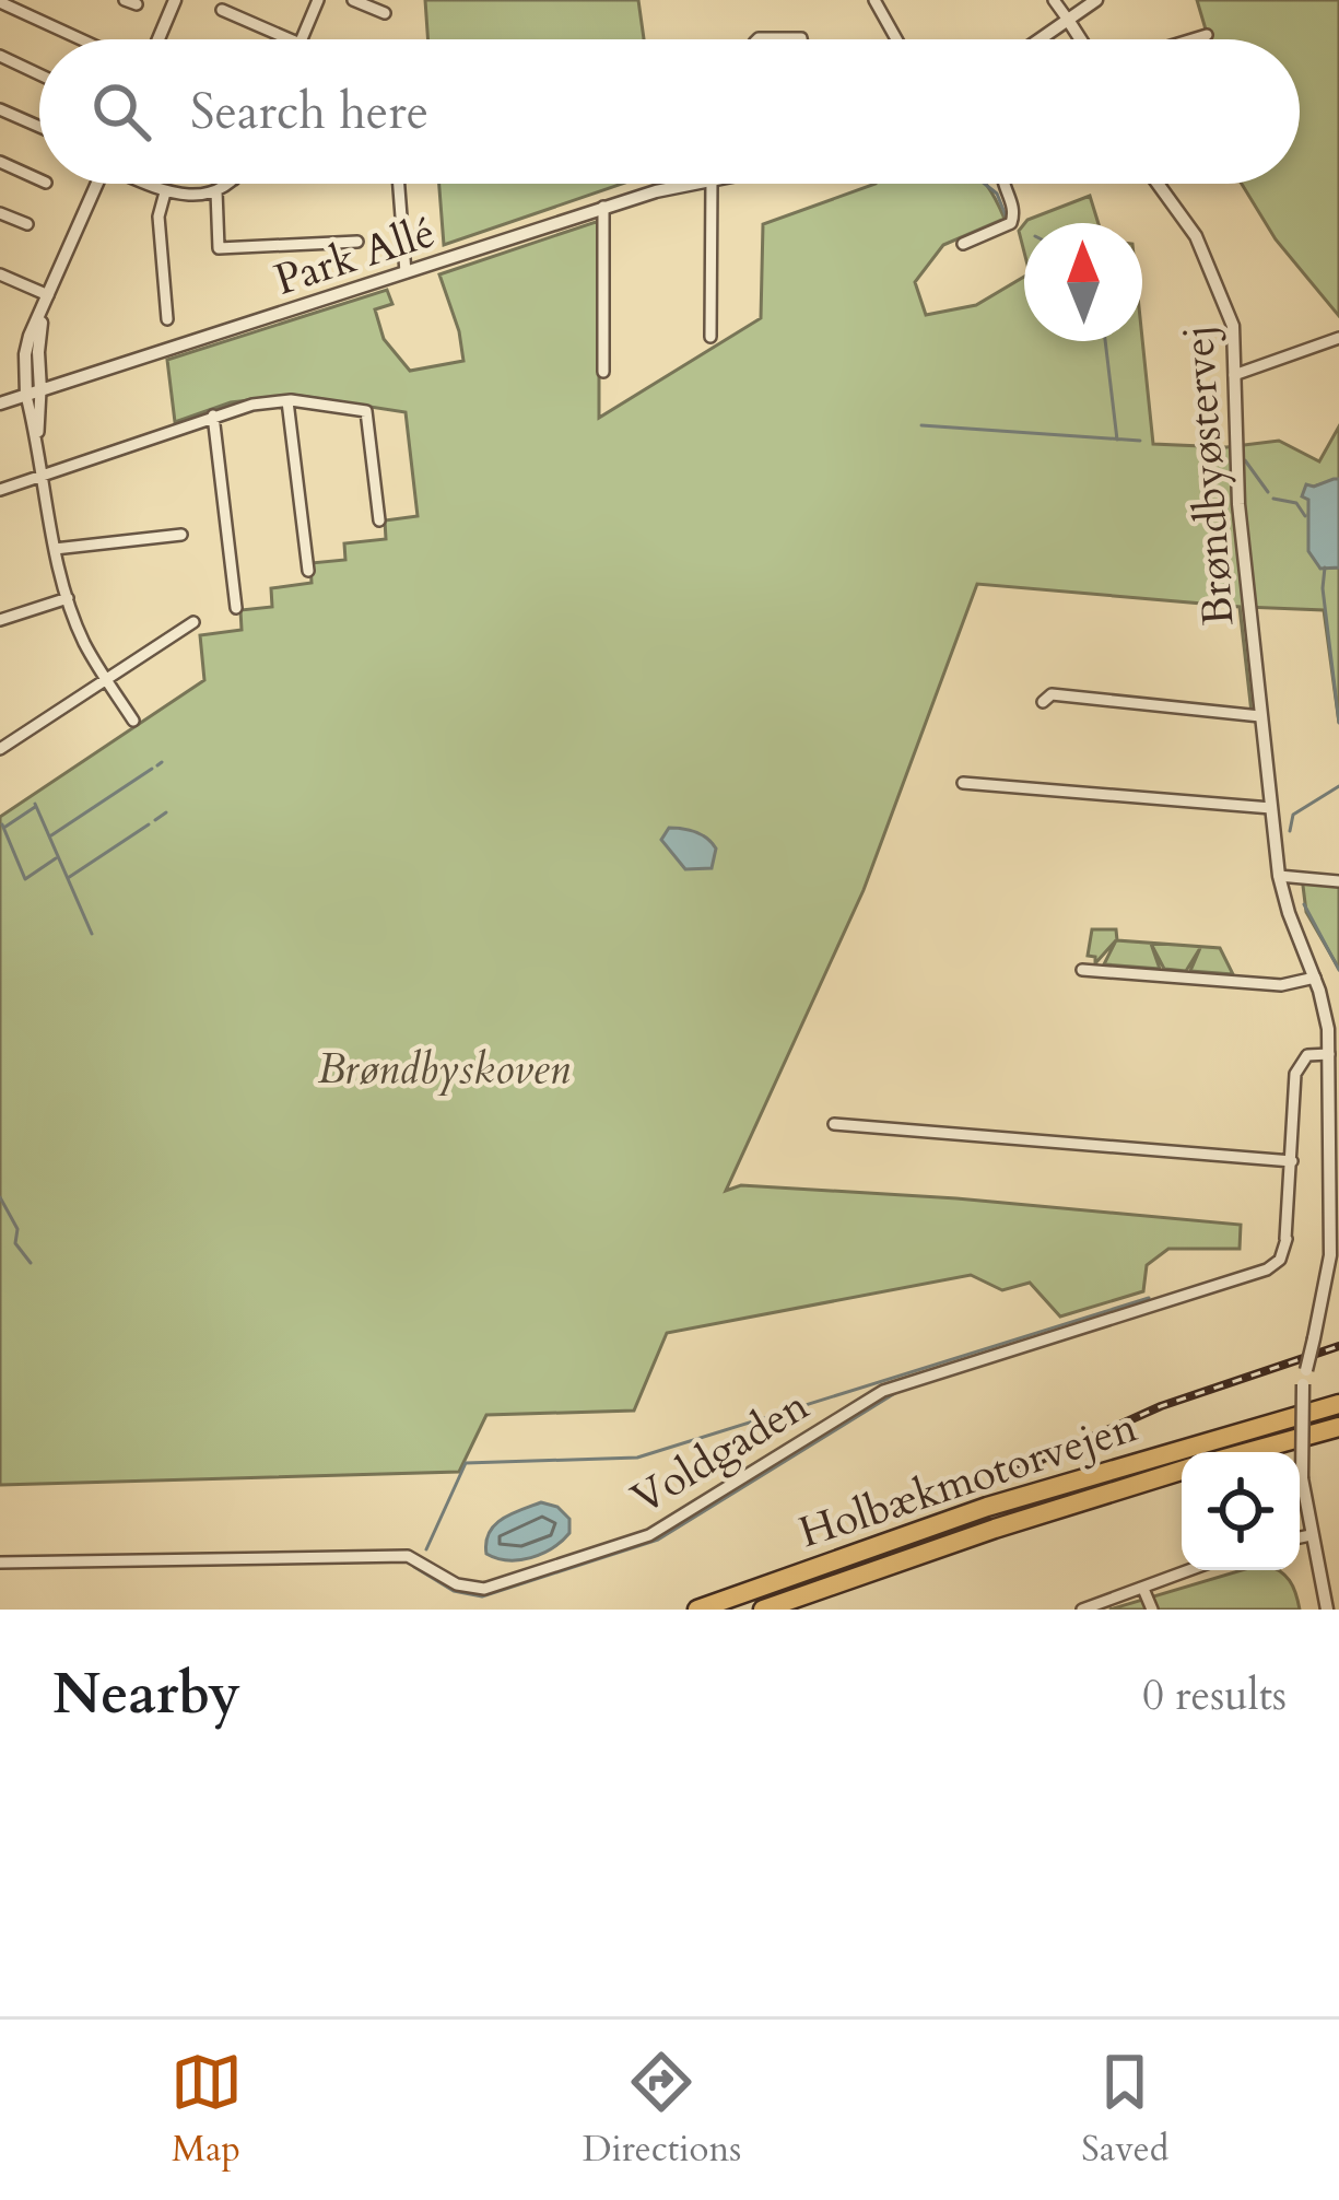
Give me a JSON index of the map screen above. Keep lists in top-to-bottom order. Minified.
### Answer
{"streets":{"highway":["Holbækmotorvejen"],"street":["Park Allé","Brøndbyøstervej","Voldgaden"]},"parks":["Brøndbyskoven"],"north":"top","page":{"search":"Search here","heading":["Nearby","0 results"],"nav":["Map","Directions","Saved"]}}
